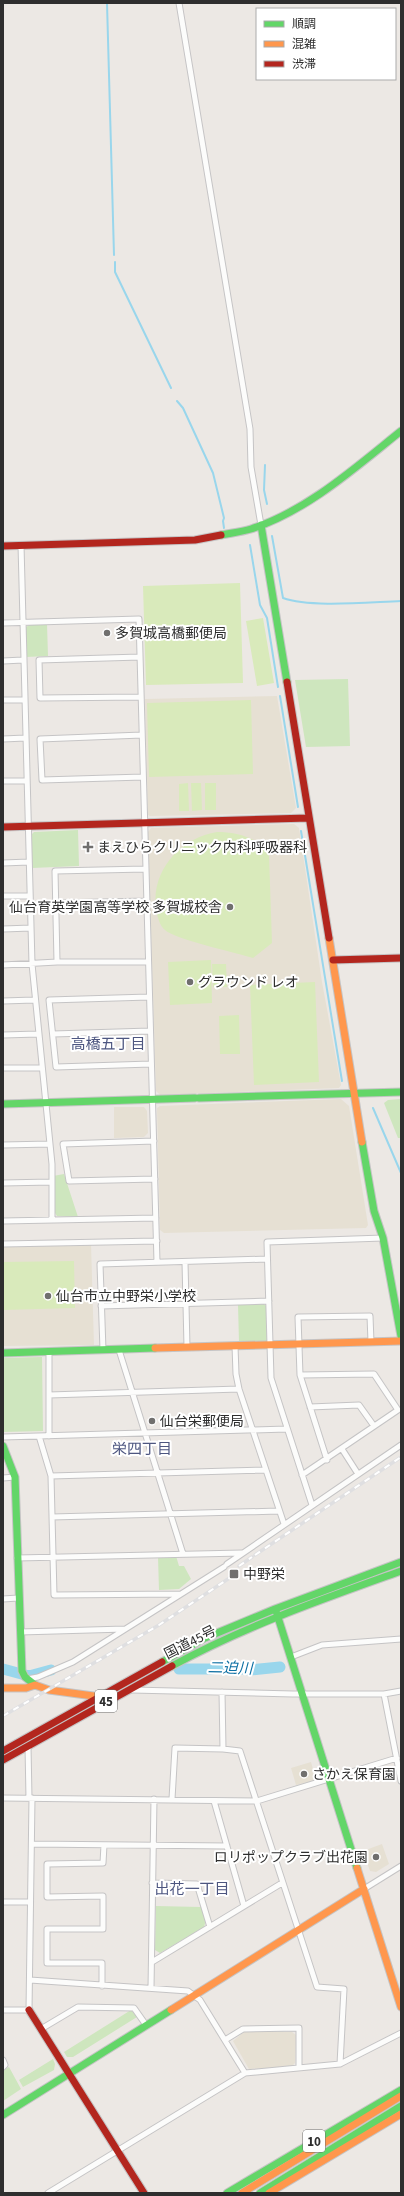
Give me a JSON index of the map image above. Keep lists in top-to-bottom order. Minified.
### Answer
{"streets":{"main road":["国道45号","45","10"]},"districts":["高橋五丁目","栄四丁目","出花一丁目"],"water":["二迫川"],"places":{"other":["多賀城高橋郵便局","仙台育英学園高等学校 多賀城校舎","グラウンド レオ","仙台市立中野栄小学校","仙台栄郵便局","さかえ保育園","ロリポップクラブ出花園"],"health":["まえひらクリニック内科呼吸器科"],"transit":["中野栄"]},"legend":["順調","混雑","渋滞"]}
